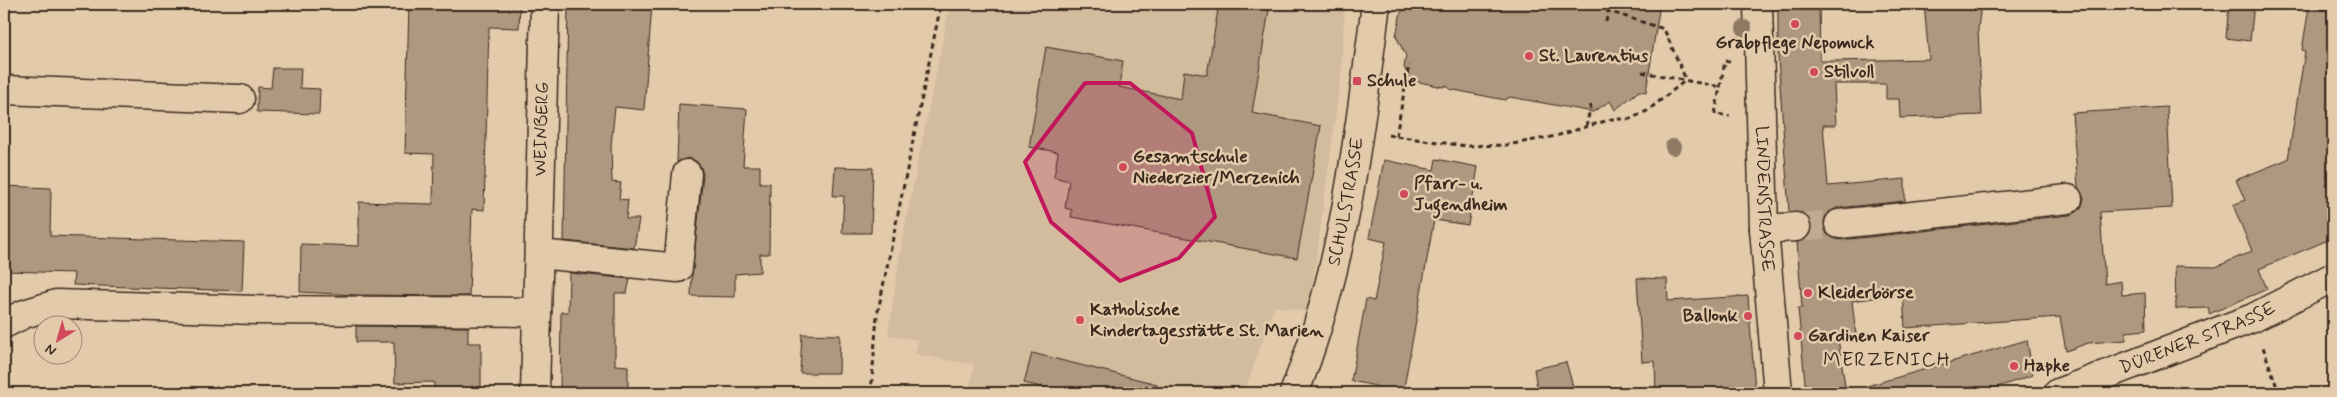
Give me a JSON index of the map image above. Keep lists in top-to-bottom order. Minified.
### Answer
{"streets":{"street":["WEINBERG","LINDENSTRASSE","SCHULSTRASSE","DÜRENER STRASSE"]},"districts":["MERZENICH"],"places":{"other":["Grabpflege Nepomuck","St. Laurentius","Stilvoll","Gesamtschule Niederzier/Merzenich","Pfarr- u. Jugendheim","Kleiderbörse","Ballonk","Katholische Kindertagesstätte St. Marien","Gardinen Kaiser","Hapke"],"transit":["Schule"]},"north":"bottom left"}
